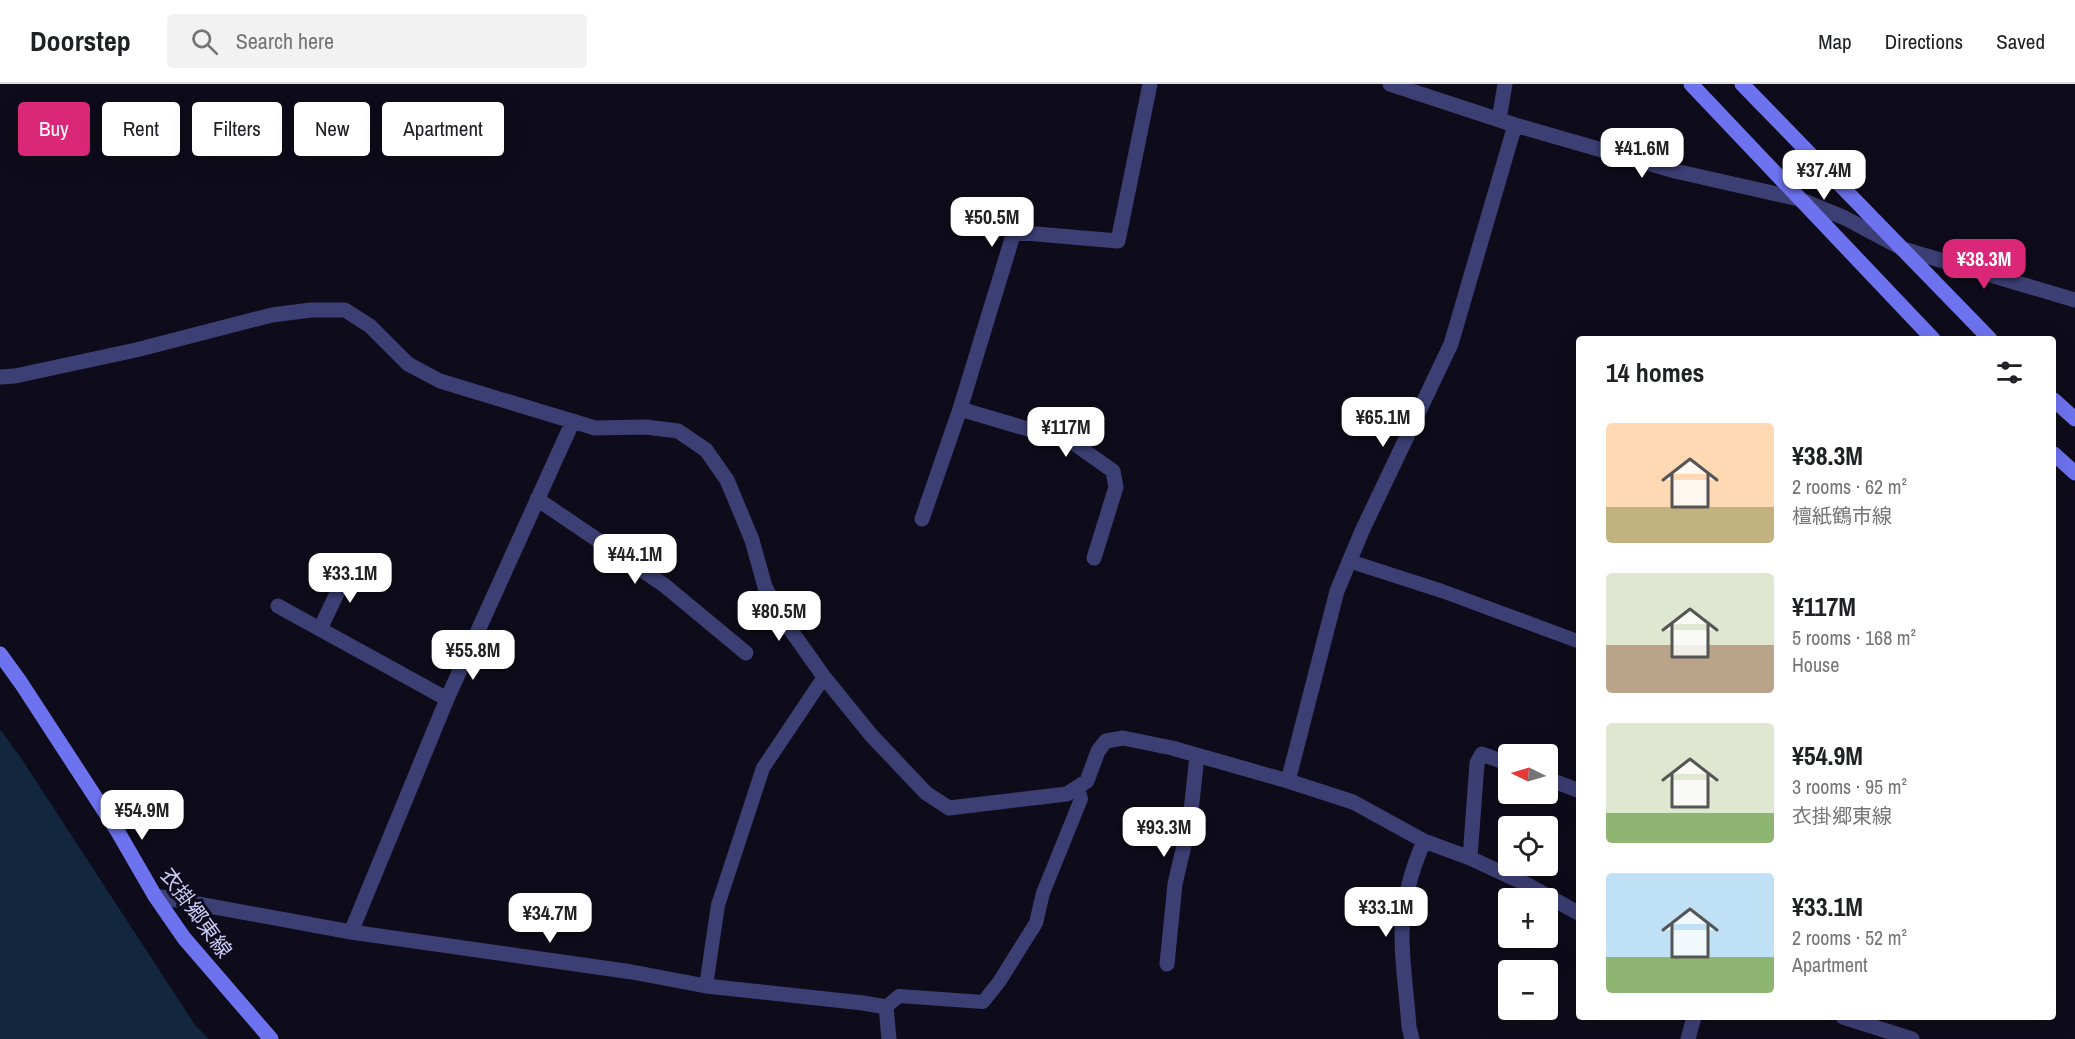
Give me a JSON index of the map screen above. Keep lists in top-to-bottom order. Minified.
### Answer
{"streets":{"main road":["衣掛郷東線"]},"north":"left","page":{"header":"Doorstep","search":"Search here","nav":["Map","Directions","Saved"],"chip":["Buy","Rent","Filters","New","Apartment"],"price":["¥41.6M","¥37.4M","¥50.5M","¥38.3M","¥65.1M","¥117M","¥44.1M","¥33.1M","¥80.5M","¥55.8M","¥54.9M","¥93.3M","¥33.1M","¥34.7M"],"heading":"14 homes","list":[{"name":"¥38.3M","note":"2 rooms · 62 m² · 檀紙鶴市線"},{"name":"¥117M","note":"5 rooms · 168 m² · House"},{"name":"¥54.9M","note":"3 rooms · 95 m² · 衣掛郷東線"},{"name":"¥33.1M","note":"2 rooms · 52 m² · Apartment"}],"map_buttons":["+","−"]}}
